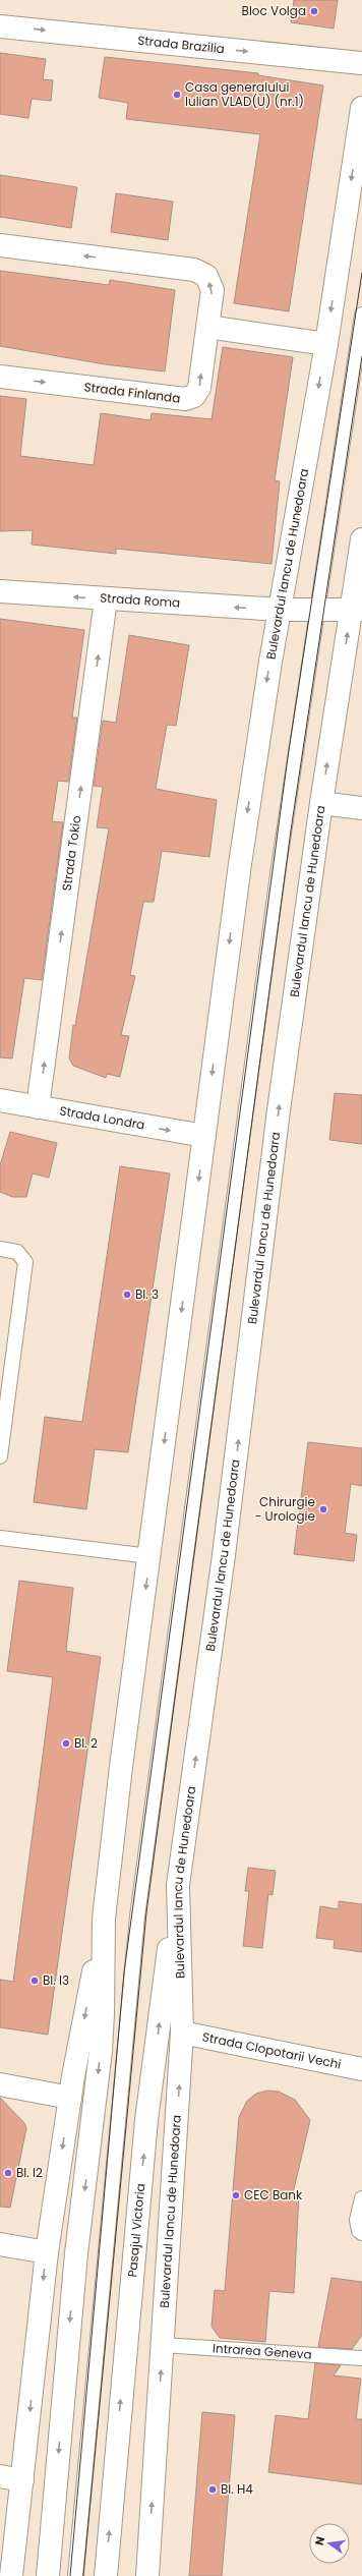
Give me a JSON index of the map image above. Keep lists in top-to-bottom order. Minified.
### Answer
{"streets":{"main road":["Strada Brazilia","Strada Finlanda","Bulevardul Iancu de Hunedoara","Strada Roma","Strada Tokio","Strada Londra","Strada Clopotarii Vechi","Pasajul Victoria"],"lane":["Intrarea Geneva"]},"crossings":[["Bulevardul Iancu de Hunedoara","Strada Roma"],["Bulevardul Iancu de Hunedoara","Strada Londra"],["Bulevardul Iancu de Hunedoara","Strada Clopotarii Vechi"],["Bulevardul Iancu de Hunedoara","Pasajul Victoria"],["Bulevardul Iancu de Hunedoara","Intrarea Geneva"],["Strada Roma","Strada Tokio"],["Strada Tokio","Strada Londra"]],"one_way":["Strada Brazilia","Strada Roma","Strada Tokio","Strada Londra"],"places":["Bloc Volga","Casa generalului Iulian VLAD(U) (nr.1)","Bl. 3","Chirurgie - Urologie","Bl. 2","Bl. I3","Bl. I2","CEC Bank","Bl. H4"],"north":"left"}
